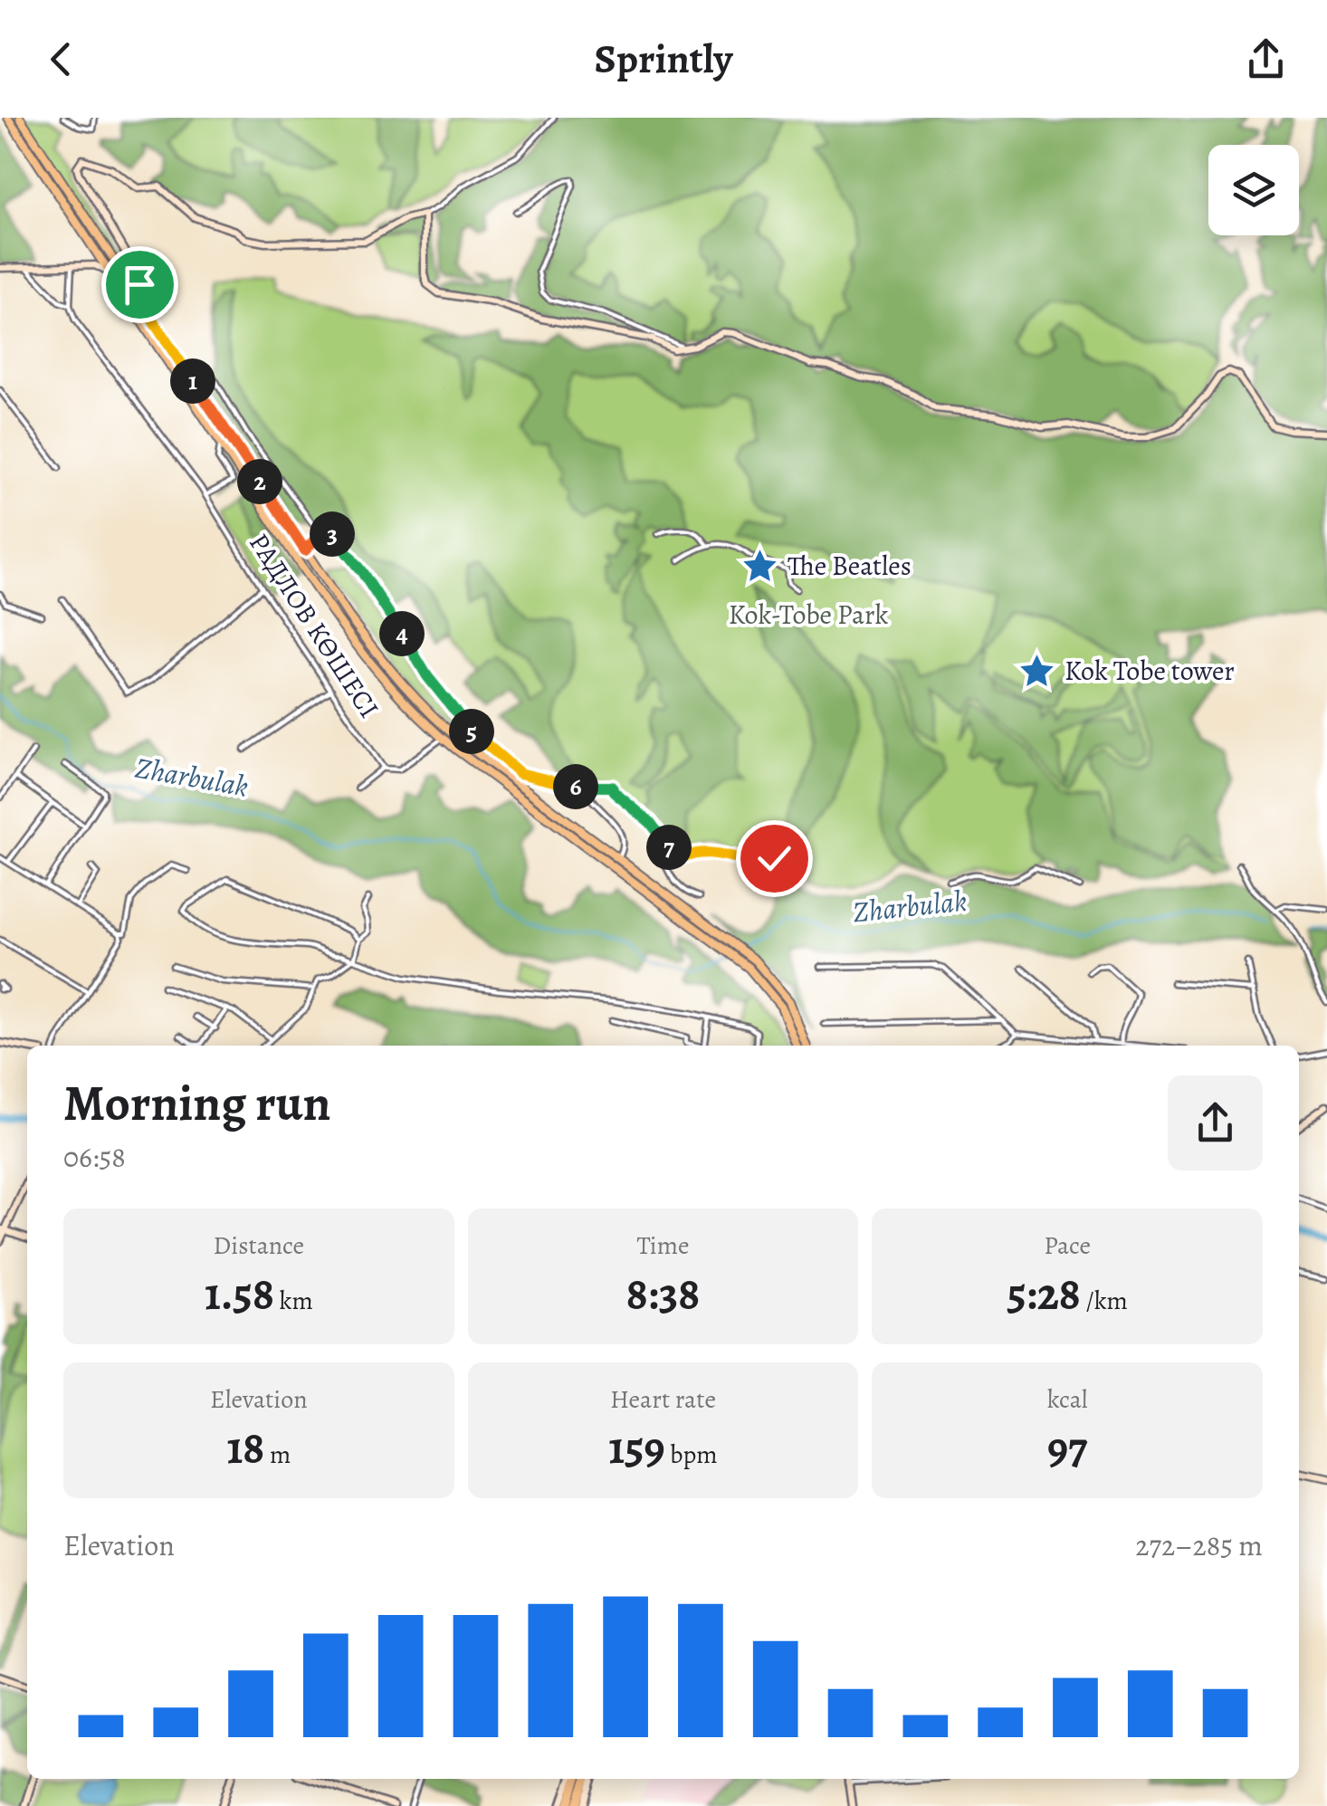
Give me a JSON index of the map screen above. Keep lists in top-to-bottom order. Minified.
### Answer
{"streets":{"street":["РАДЛОВ КӨШЕСІ"]},"water":["Zharbulak"],"parks":["Kok-Tobe Park"],"places":{"place":["The Beatles","Kok Tobe tower"]},"page":{"header":"Sprintly","pins":["1","2","3","4","5","6","7"],"heading":["Morning run","06:58"],"stats":[["Distance","1.58 km"],["Time","8:38"],["Pace","5:28 /km"],["Elevation","18 m"],["Heart rate","159 bpm"],["kcal","97"]],"chart":["Elevation","272–285 m"]}}
